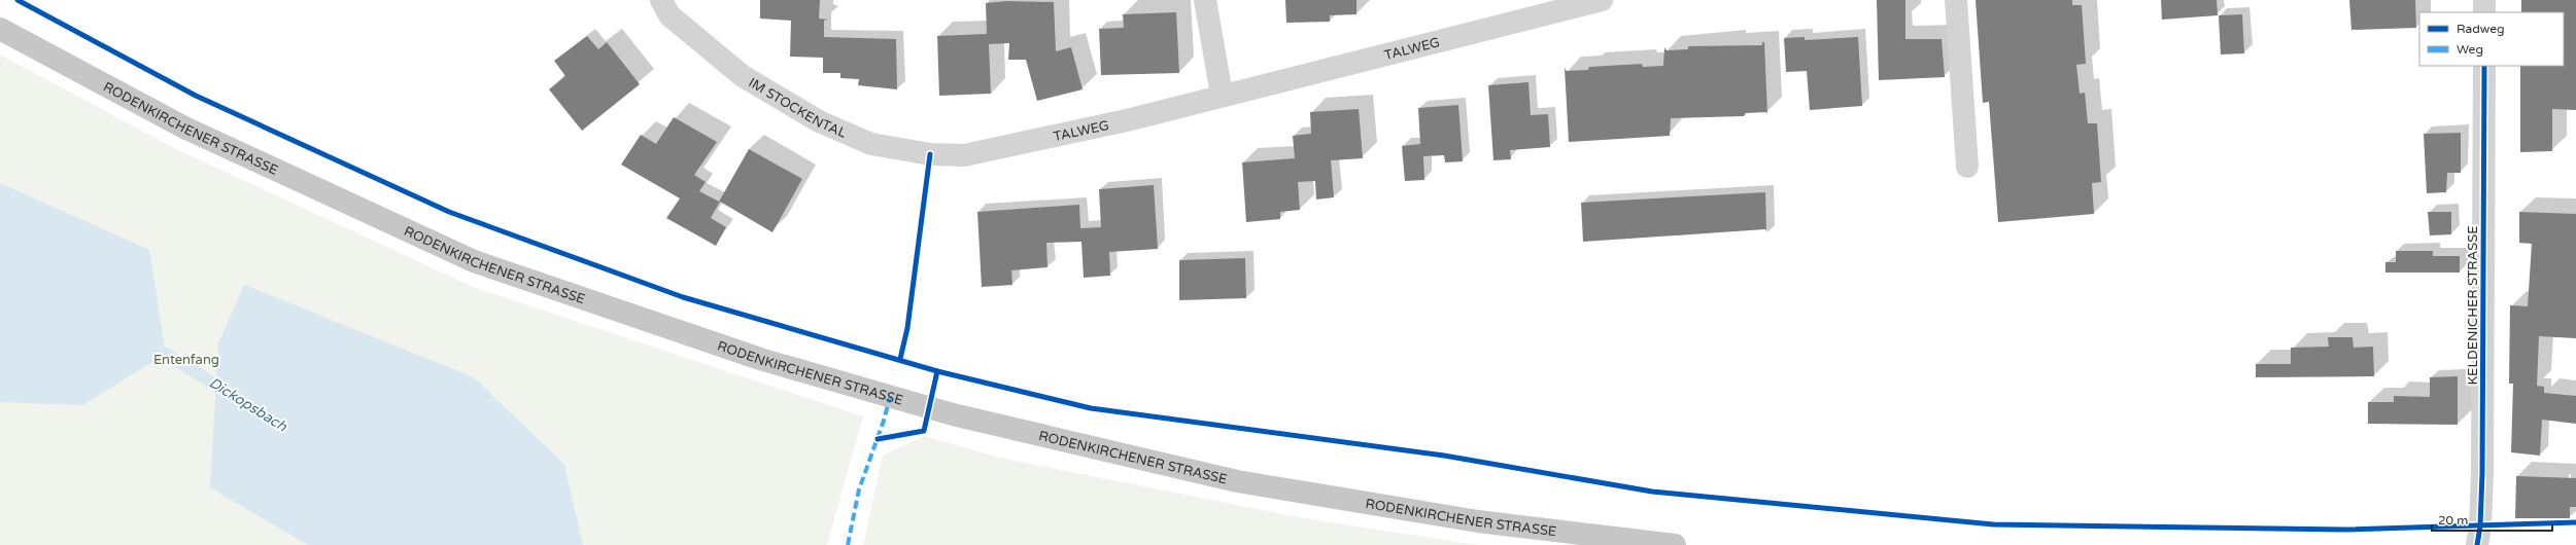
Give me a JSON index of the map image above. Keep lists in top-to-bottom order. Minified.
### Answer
{"streets":{"main road":["RODENKIRCHENER STRASSE"],"street":["TALWEG","IM STOCKENTAL","KELDENICHER STRASSE"]},"crossings":[["TALWEG","IM STOCKENTAL"]],"water":["Dickopsbach"],"parks":["Entenfang"],"legend":["Radweg","Weg"],"scale_bar":"20 m"}
